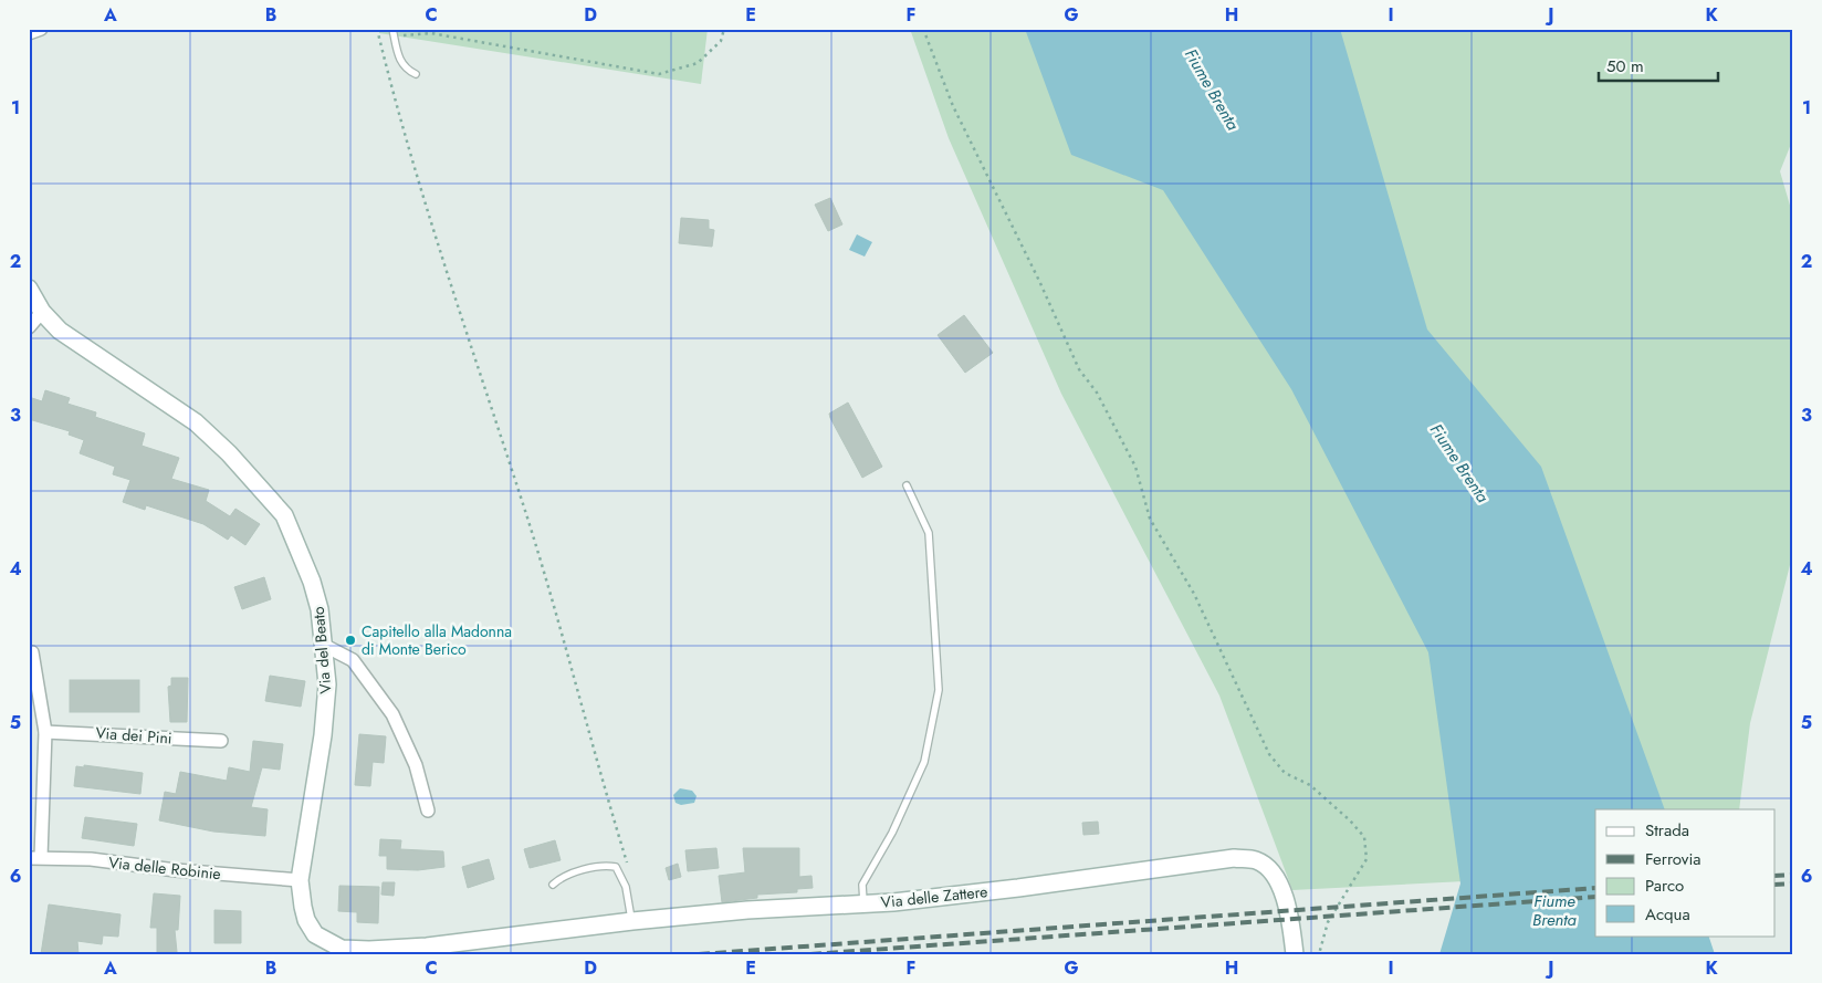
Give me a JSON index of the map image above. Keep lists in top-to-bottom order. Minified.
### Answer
{"streets":{"street":["Via del Beato","Via dei Pini","Via delle Robinie","Via delle Zattere"]},"crossings":[["Via del Beato","Via delle Robinie"],["Via del Beato","Via delle Zattere"]],"water":["Fiume Brenta"],"places":["Capitello alla Madonna di Monte Berico"],"legend":["Strada","Ferrovia","Parco","Acqua"],"scale_bar":"50 m","grid":{"columns":["A","B","C","D","E","F","G","H","I","J","K"],"rows":["1","2","3","4","5","6"]}}
